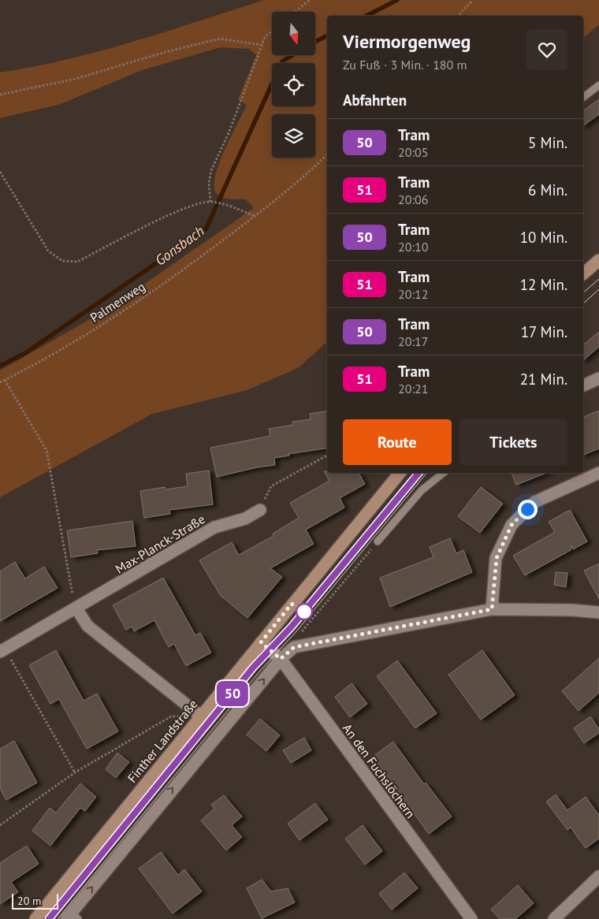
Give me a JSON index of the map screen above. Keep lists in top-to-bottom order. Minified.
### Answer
{"streets":{"main road":["Finther Landstraße"],"street":["Max-Planck-Straße","An den Fuchslöchern"],"path":["Palmenweg"]},"crossings":[["Finther Landstraße","An den Fuchslöchern"]],"water":["Gonsbach"],"lines":["tram line 50"],"scale_bar":"20 m","north":"bottom","page":{"on_map":"50","heading":[["Viermorgenweg","Zu Fuß · 3 Min. · 180 m"],"Abfahrten"],"list":[{"mark":"50","name":"Tram","note":"20:05","value":"5 Min."},{"mark":"51","name":"Tram","note":"20:06","value":"6 Min."},{"mark":"50","name":"Tram","note":"20:10","value":"10 Min."},{"mark":"51","name":"Tram","note":"20:12","value":"12 Min."},{"mark":"50","name":"Tram","note":"20:17","value":"17 Min."},{"mark":"51","name":"Tram","note":"20:21","value":"21 Min."}],"buttons":["Route","Tickets"],"scale":"20 m"}}
